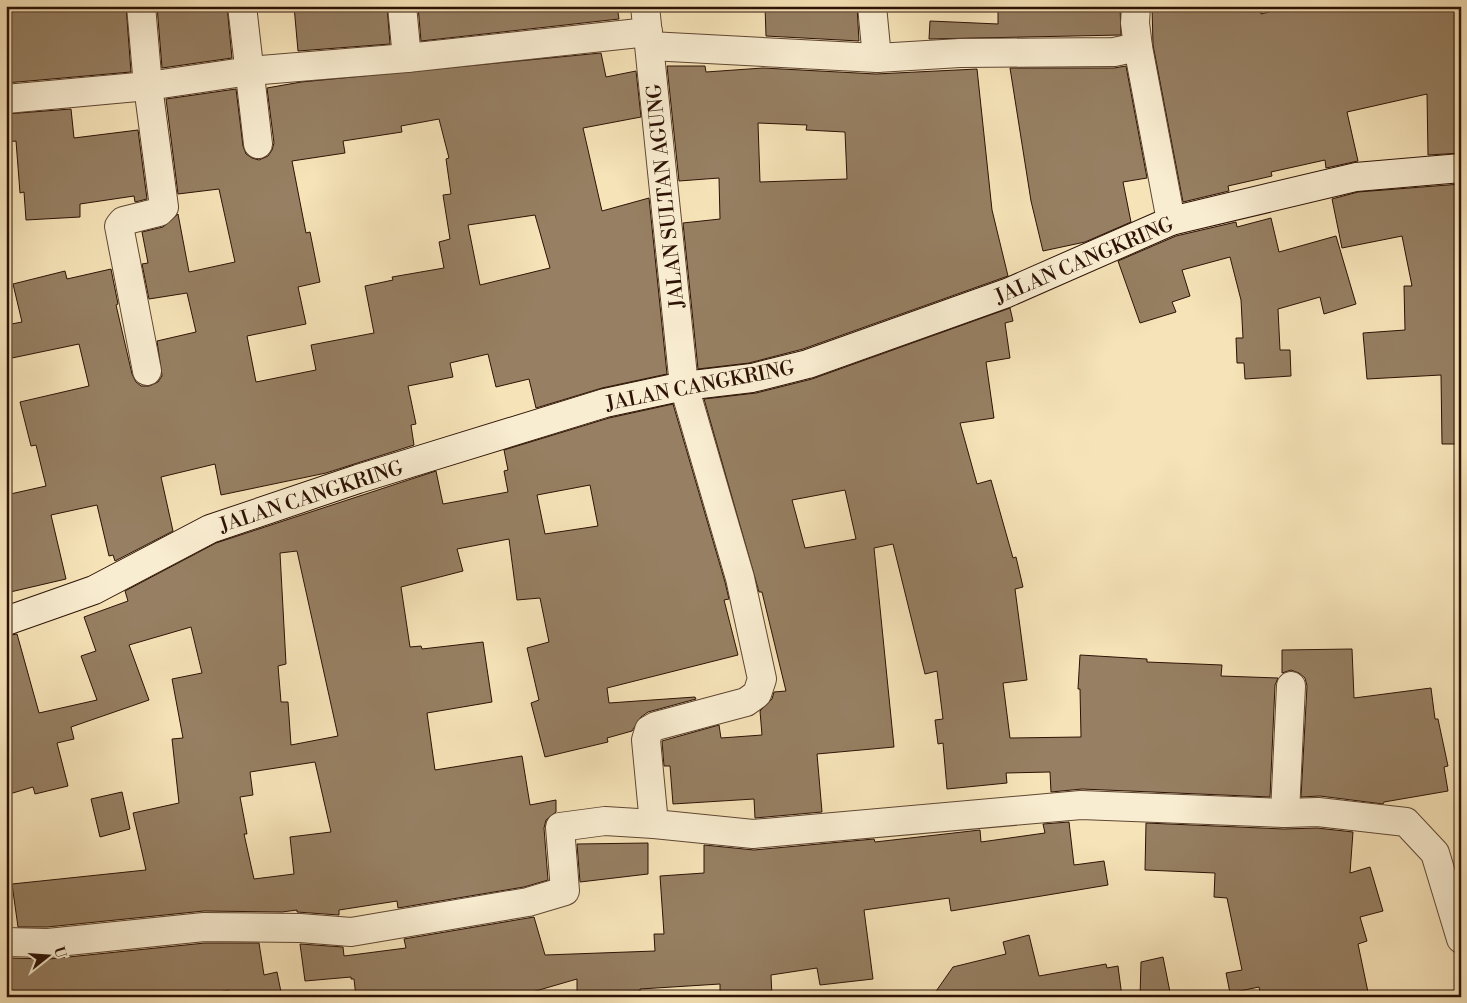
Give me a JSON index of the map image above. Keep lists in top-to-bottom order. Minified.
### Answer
{"streets":{"street":["JALAN SULTAN AGUNG","JALAN CANGKRING"]},"crossings":[["JALAN SULTAN AGUNG","JALAN CANGKRING"]],"north":"right"}
